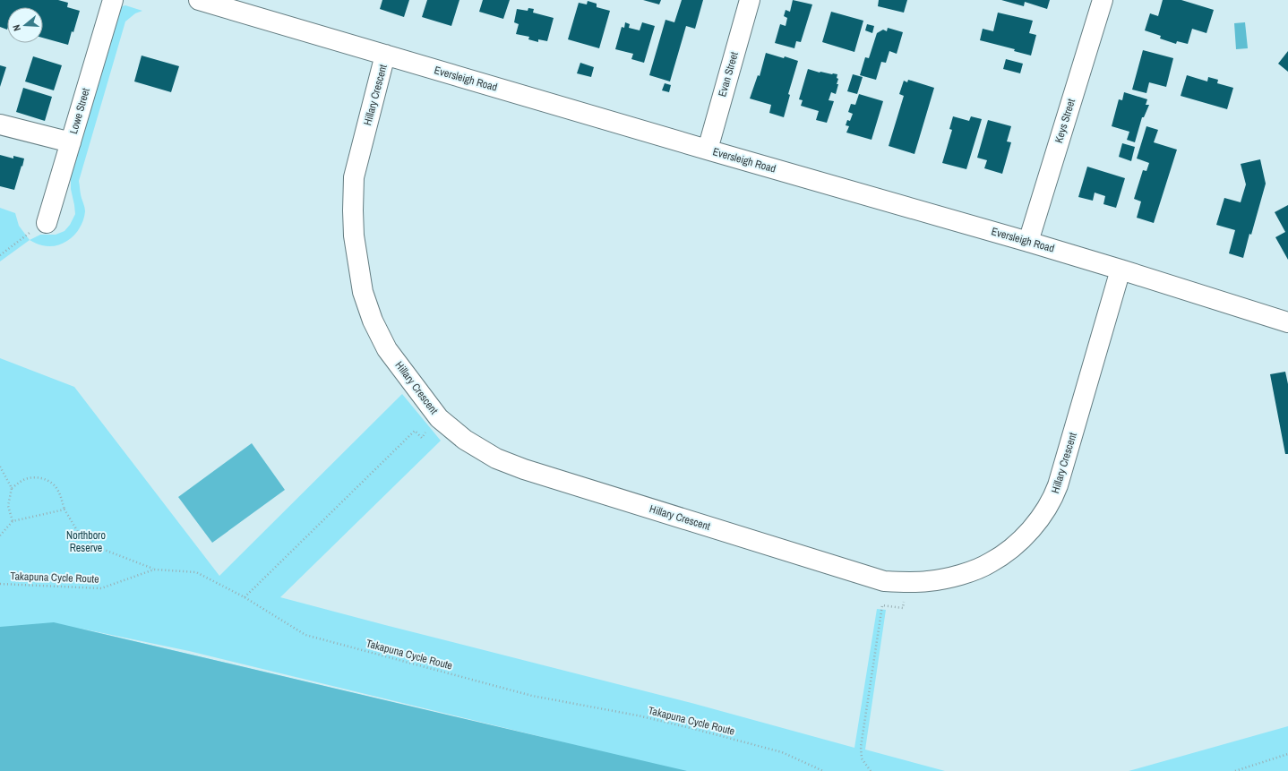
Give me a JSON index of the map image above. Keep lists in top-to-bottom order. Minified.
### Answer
{"streets":{"street":["Evan Street","Eversleigh Road","Hillary Crescent","Lowe Street","Keys Street"],"path":["Takapuna Cycle Route"]},"crossings":[["Evan Street","Eversleigh Road"],["Eversleigh Road","Hillary Crescent"],["Eversleigh Road","Keys Street"]],"parks":["Northboro Reserve"],"north":"left"}
